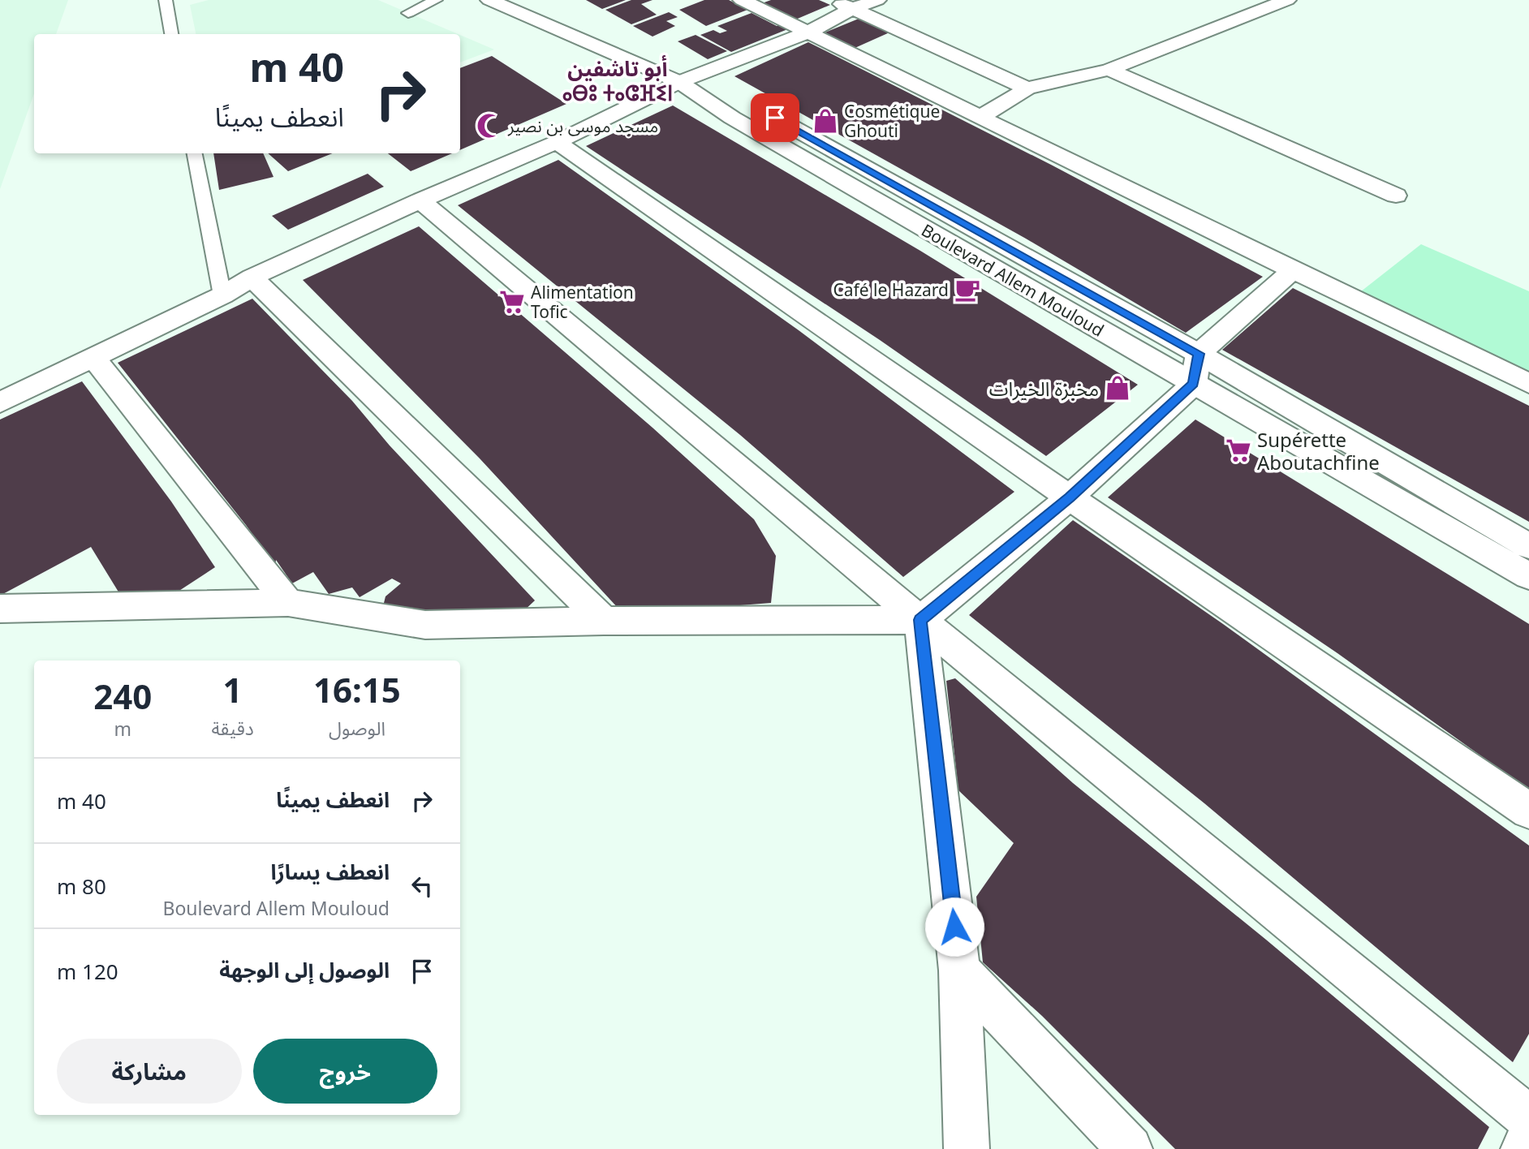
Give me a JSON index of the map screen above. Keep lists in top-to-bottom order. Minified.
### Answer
{"streets":{"street":["Boulevard Allem Mouloud"]},"districts":["أبو تاشفين ⴰⴱⵓ ⵜⴰⵛⴼⵉⵏ"],"places":{"shop":["Cosmétique Ghouti","مخبزة الخيرات"],"mosque":["مسجد موسى بن نصير"],"cafe":["Café le Hazard"],"supermarket":["Alimentation Tofic","Supérette Aboutachfine"]},"page":{"turn":["40 m","انعطف يمينًا"],"eta":["16:15","الوصول","1","دقيقة","240","m"],"list":[{"name":"انعطف يمينًا","value":"40 m"},{"name":"انعطف يسارًا","note":"Boulevard Allem Mouloud","value":"80 m"},{"name":"الوصول إلى الوجهة","value":"120 m"}],"buttons":["خروج","مشاركة"]}}
